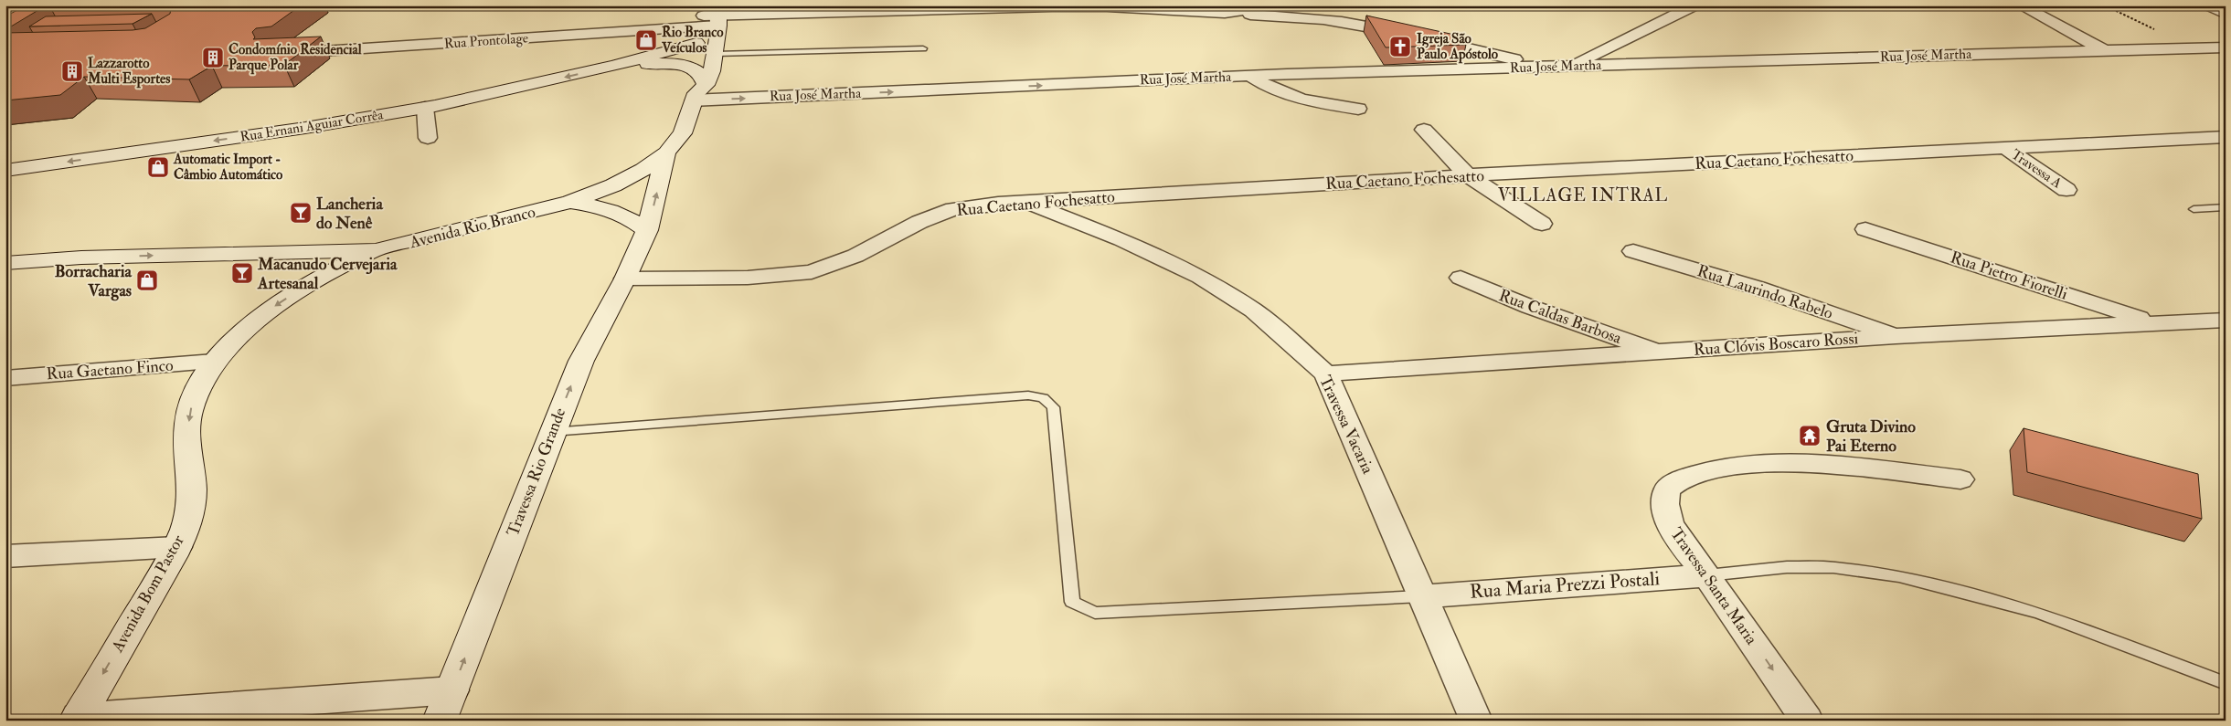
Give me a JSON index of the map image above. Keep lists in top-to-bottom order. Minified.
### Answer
{"streets":{"main road":["Rua Ernani Aguiar Corrêa","Avenida Rio Branco","Travessa Rio Grande","Avenida Bom Pastor"],"street":["Rua Prontolage","Rua José Martha","Rua Caetano Fochesatto","Travessa A","Rua Pietro Fiorelli","Rua Laurindo Rabelo","Rua Caldas Barbosa","Rua Clóvis Boscaro Rossi","Rua Gaetano Finco","Travessa Vacaria","Rua Maria Prezzi Postali","Travessa Santa Maria"]},"crossings":[["Rua Prontolage","Rua Ernani Aguiar Corrêa"],["Rua Prontolage","Avenida Rio Branco"],["Rua José Martha","Avenida Rio Branco"],["Rua Ernani Aguiar Corrêa","Avenida Rio Branco"],["Rua Caetano Fochesatto","Travessa A"],["Rua Caetano Fochesatto","Travessa Vacaria"],["Rua Caetano Fochesatto","Travessa Rio Grande"],["Avenida Rio Branco","Travessa Rio Grande"],["Avenida Rio Branco","Avenida Bom Pastor"],["Rua Pietro Fiorelli","Rua Clóvis Boscaro Rossi"],["Rua Laurindo Rabelo","Rua Clóvis Boscaro Rossi"],["Rua Caldas Barbosa","Rua Clóvis Boscaro Rossi"],["Rua Clóvis Boscaro Rossi","Travessa Vacaria"],["Rua Gaetano Finco","Avenida Bom Pastor"],["Travessa Vacaria","Rua Maria Prezzi Postali"],["Rua Maria Prezzi Postali","Travessa Santa Maria"]],"one_way":["Rua José Martha","Rua Ernani Aguiar Corrêa","Avenida Rio Branco","Travessa Rio Grande","Avenida Bom Pastor"],"districts":["VILLAGE INTRAL"],"places":{"shop":["Rio Branco Veículos","Automatic Import - Câmbio Automático","Borracharia Vargas"],"church":["Igreja São Paulo Apóstolo"],"building":["Condomínio Residencial Parque Polar","Lazzarotto Multi Esportes"],"bar":["Lancheria do Nenê","Macanudo Cervejaria Artesanal"],"temple":["Gruta Divino Pai Eterno"]}}
